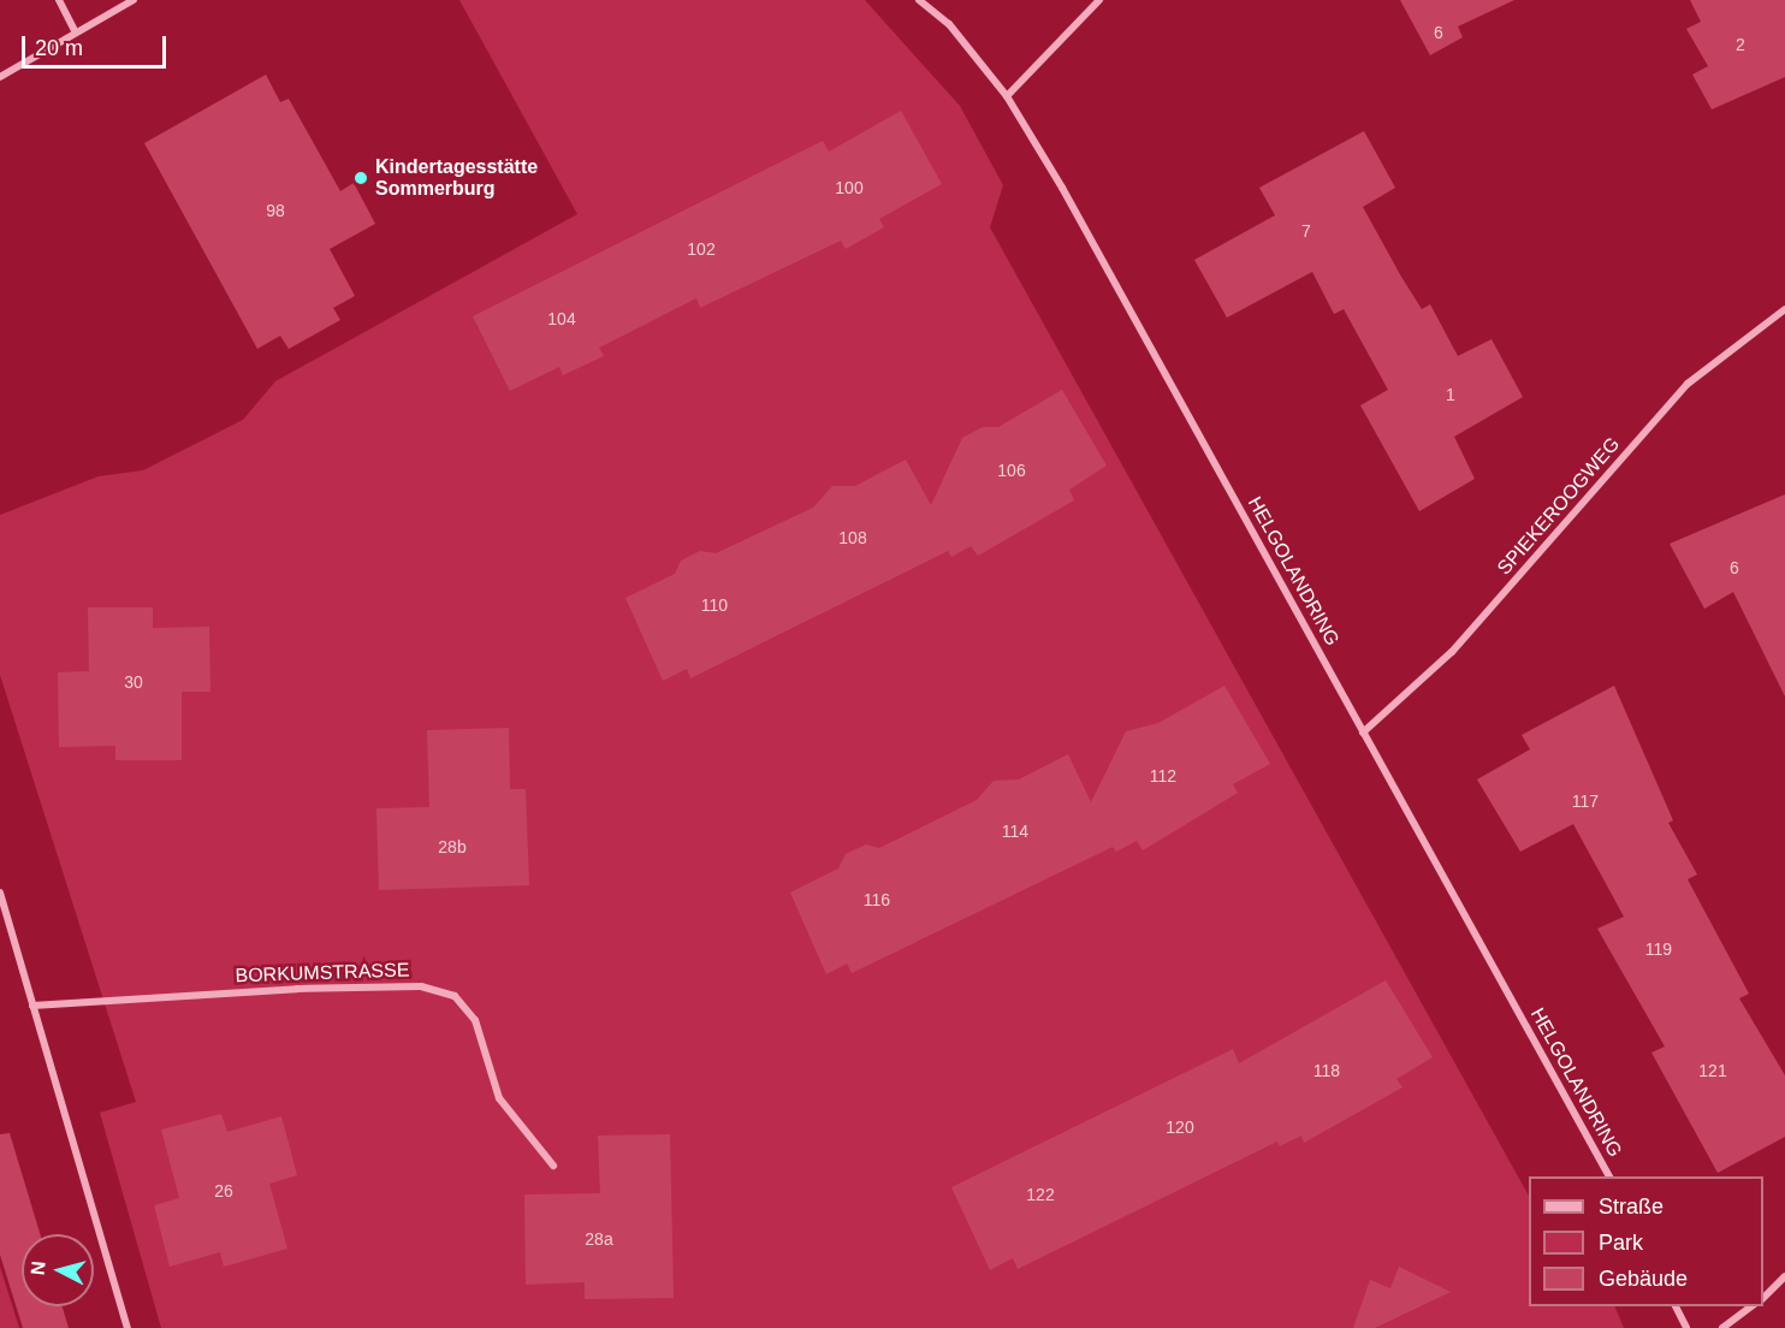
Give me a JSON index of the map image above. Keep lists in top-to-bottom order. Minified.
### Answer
{"streets":{"street":["SPIEKEROOGWEG","HELGOLANDRING","BORKUMSTRASSE"]},"crossings":[["SPIEKEROOGWEG","HELGOLANDRING"]],"places":["Kindertagesstätte Sommerburg"],"house_numbers":["6","2","100","98","7","102","104","1","106","108","6","110","30","112","117","114","28b","116","119","118","121","120","26","122","28a"],"legend":["Straße","Park","Gebäude"],"scale_bar":"20 m","north":"left"}
